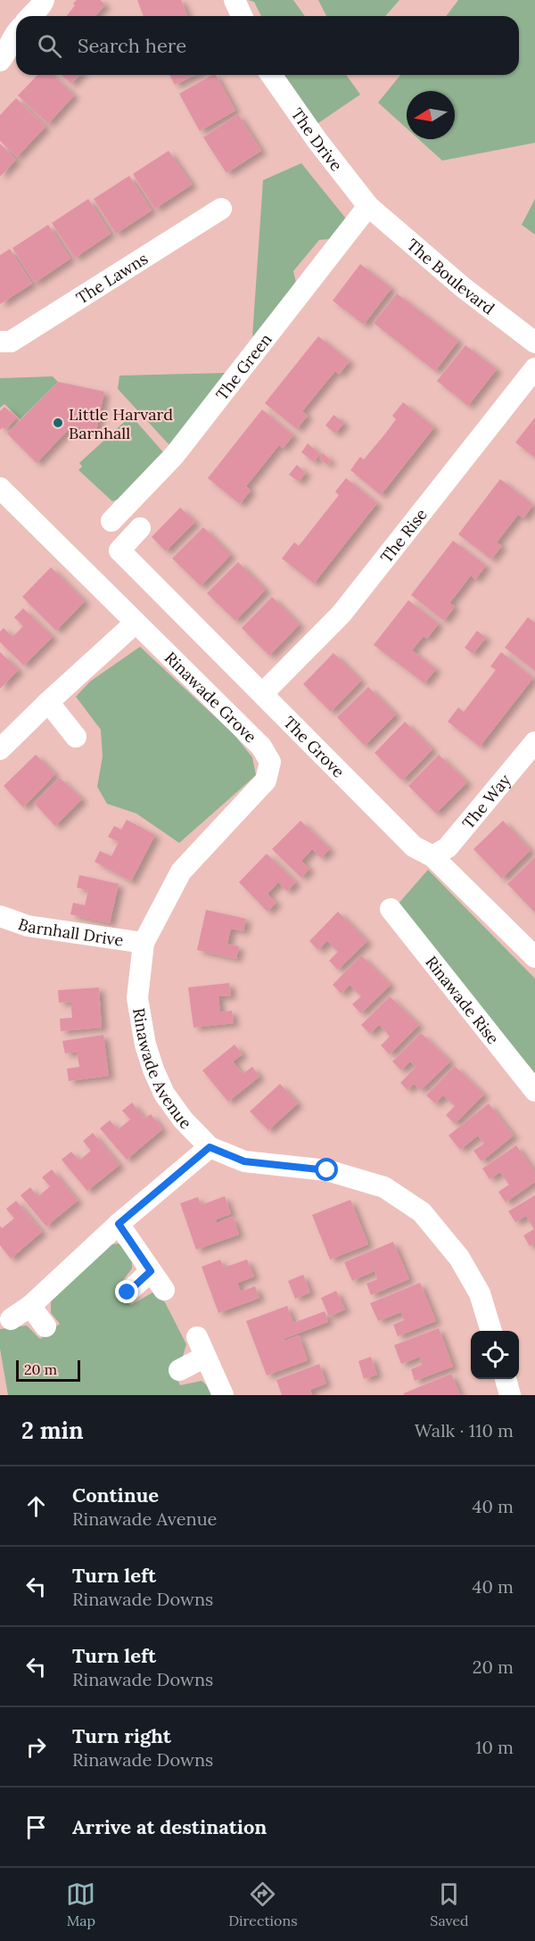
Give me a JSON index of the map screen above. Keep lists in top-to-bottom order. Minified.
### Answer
{"streets":{"street":["The Drive","The Boulevard","The Lawns","The Green","The Rise","Rinawade Grove","The Grove","The Way","Barnhall Drive","Rinawade Rise","Rinawade Avenue"]},"crossings":[["The Drive","The Boulevard"],["The Drive","The Green"],["The Boulevard","The Green"],["The Rise","The Grove"],["Rinawade Grove","Rinawade Avenue"],["The Grove","The Way"],["Barnhall Drive","Rinawade Avenue"]],"places":["Little Harvard Barnhall"],"scale_bar":"20 m","north":"left","page":{"search":"Search here","scale":"20 m","heading":["2 min","Walk · 110 m"],"list":[["Continue","Rinawade Avenue","40 m"],["Turn left","Rinawade Downs","40 m"],["Turn left","Rinawade Downs","20 m"],["Turn right","Rinawade Downs","10 m"],"Arrive at destination"],"nav":["Map","Directions","Saved"]}}
